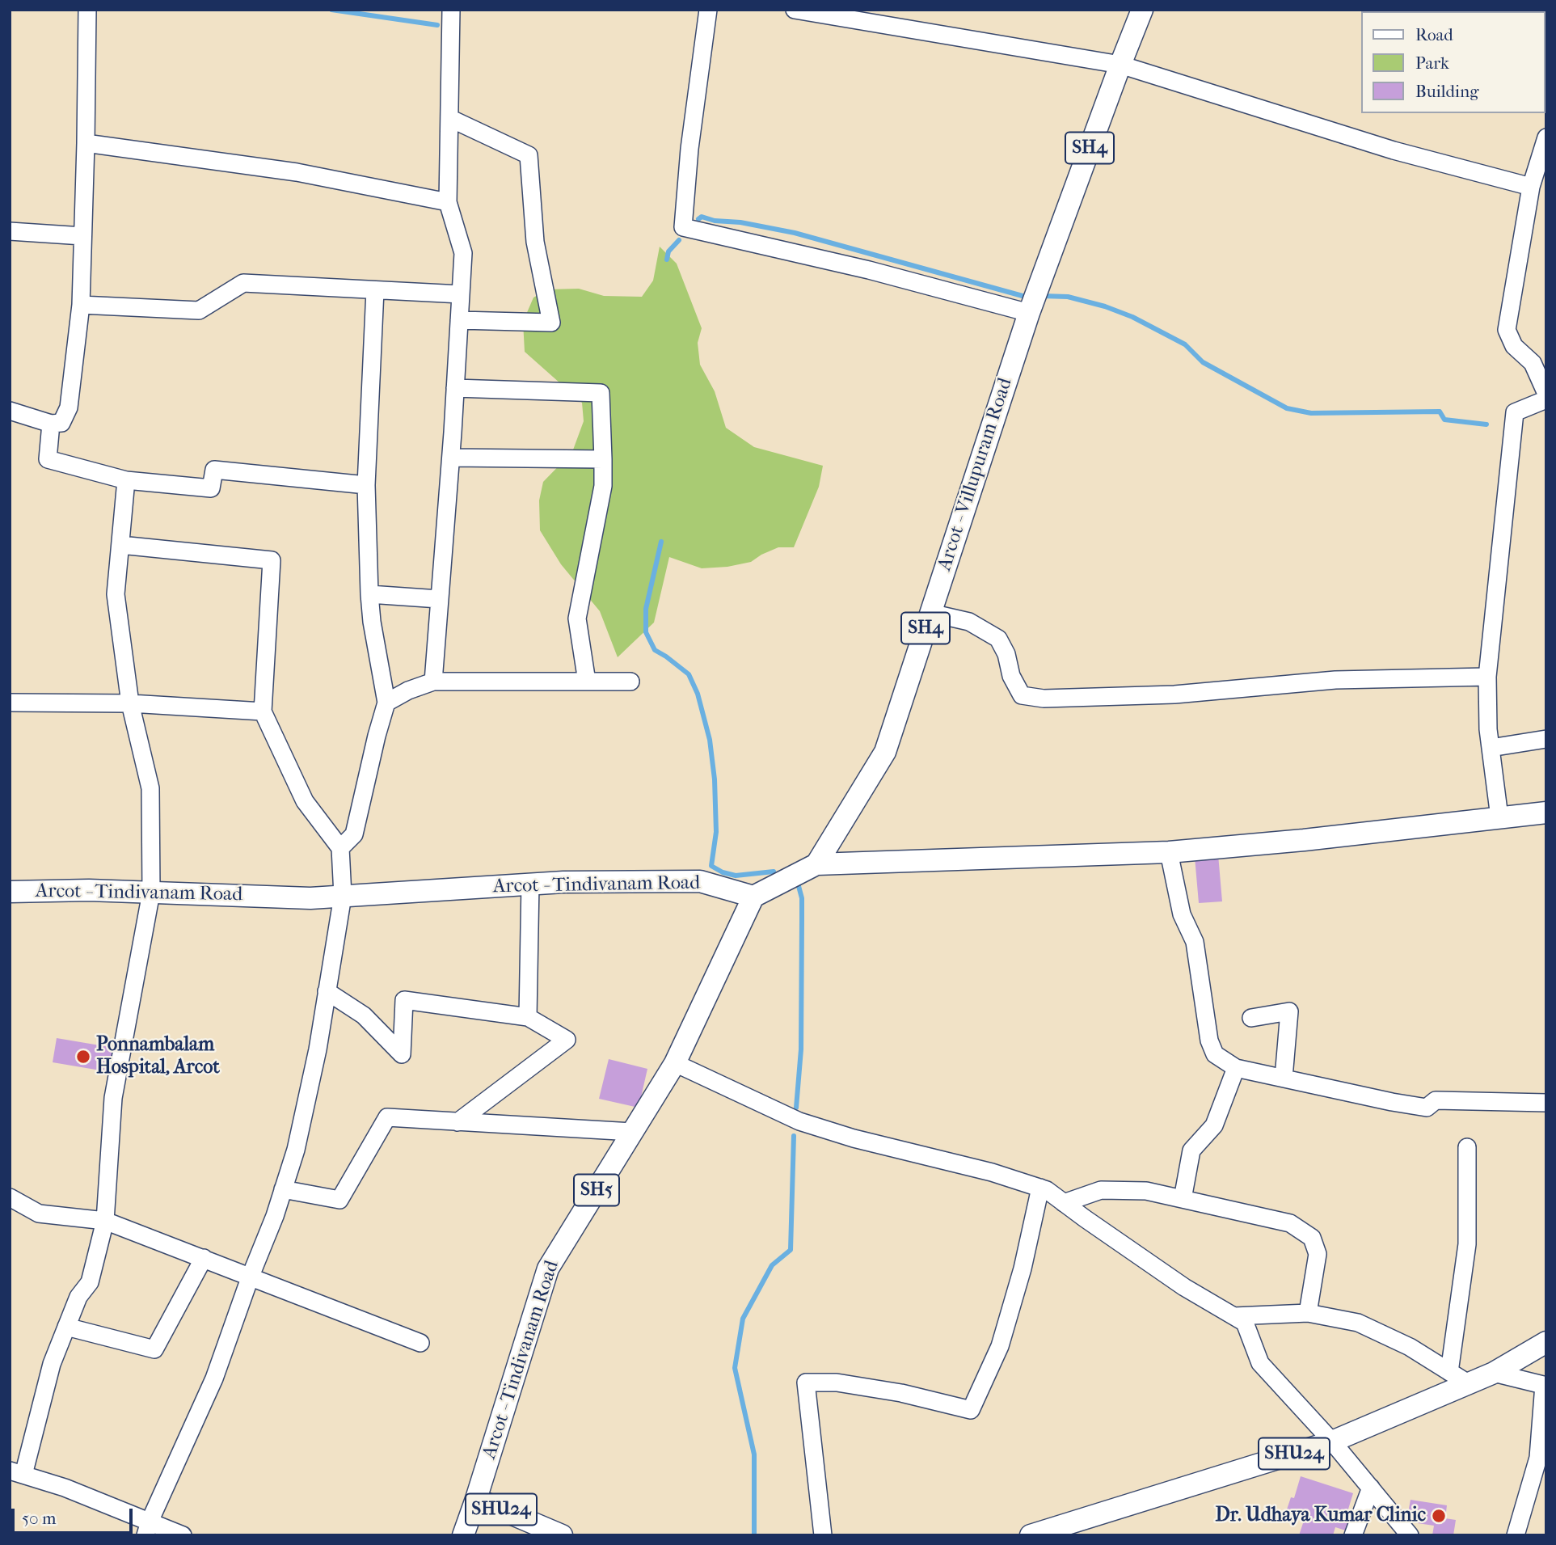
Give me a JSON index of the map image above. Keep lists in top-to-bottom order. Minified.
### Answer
{"streets":{"main road":["SH4","Arcot - Villupuram Road","Arcot - Tindivanam Road","SH5","SHU24"]},"crossings":[["Arcot - Tindivanam Road","SHU24"]],"places":["Ponnambalam Hospital, Arcot","Dr. Udhaya Kumar Clinic"],"legend":["Road","Park","Building"],"scale_bar":"50 m"}
